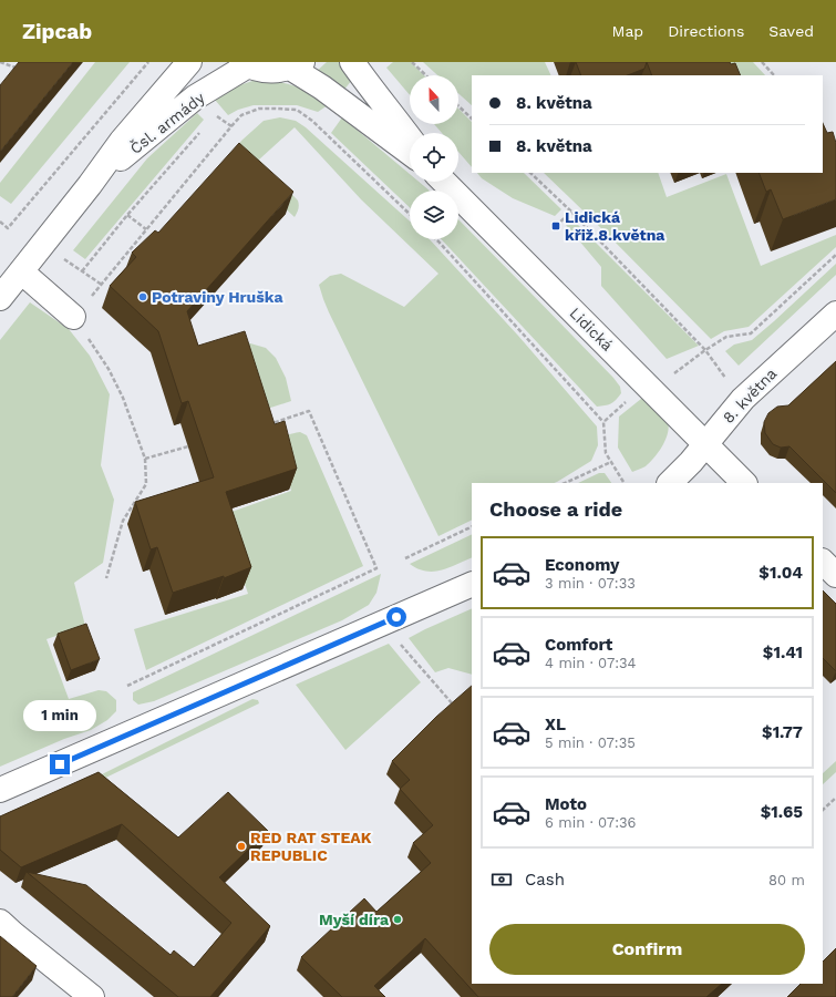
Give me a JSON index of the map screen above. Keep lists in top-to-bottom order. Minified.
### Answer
{"streets":{"street":["Čsl. armády","Lidická","8. května"]},"crossings":[["Lidická","8. května"]],"places":{"transit":["Lidická křiž.8.května"],"other":["Potraviny Hruška","RED RAT STEAK REPUBLIC","Myší díra"]},"north":"top","page":{"header":"Zipcab","nav":["Map","Directions","Saved"],"banner":["8. května","8. května"],"heading":"Choose a ride","list":[{"name":"Economy","note":"3 min · 07:33","value":"$1.04"},{"name":"Comfort","note":"4 min · 07:34","value":"$1.41"},{"name":"XL","note":"5 min · 07:35","value":"$1.77"},{"name":"Moto","note":"6 min · 07:36","value":"$1.65"}],"bubble":"1 min","pay":["Cash","80 m"],"buttons":"Confirm"}}
